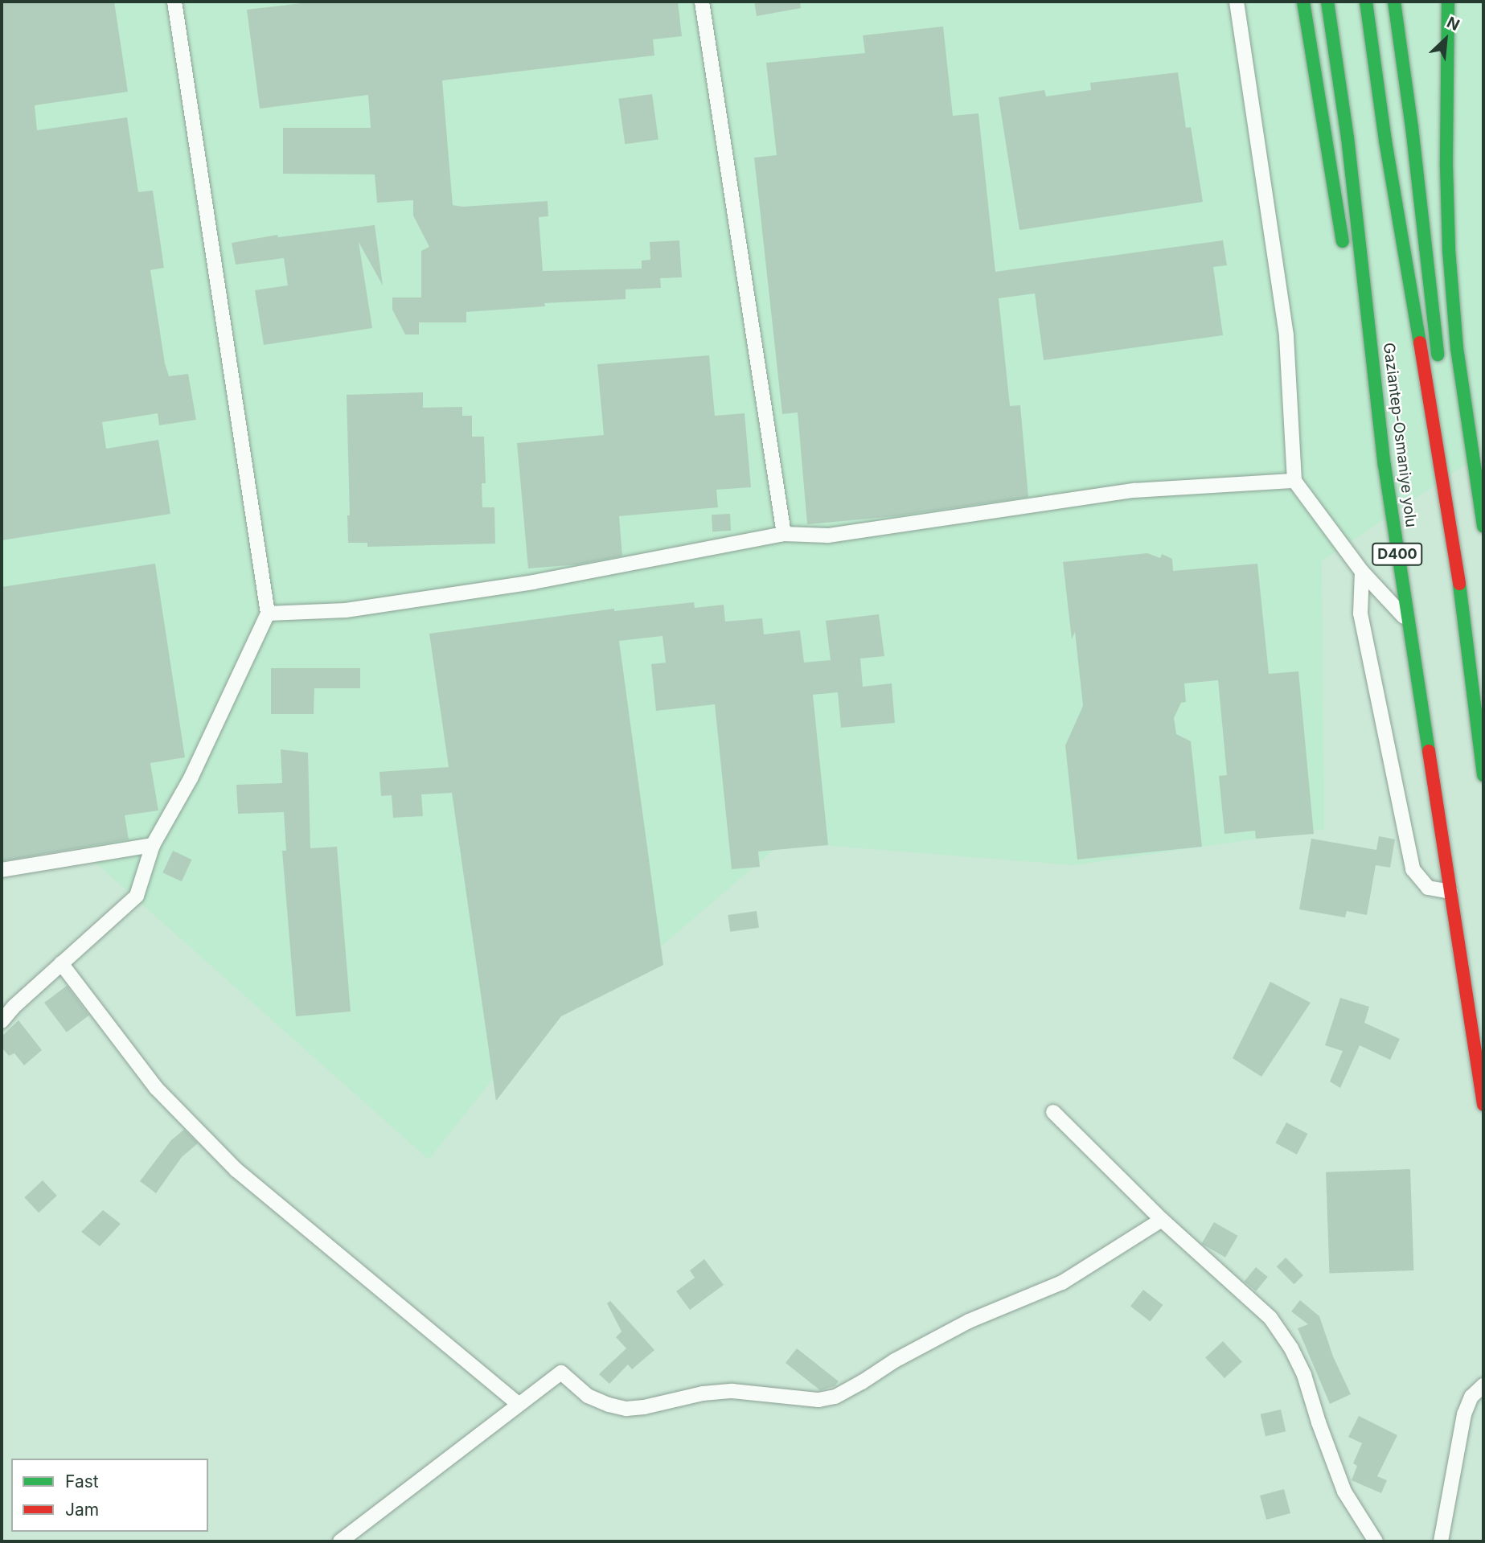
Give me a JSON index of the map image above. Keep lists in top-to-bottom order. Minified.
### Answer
{"streets":{"highway":["Gaziantep-Osmaniye yolu","D400"]},"crossings":[["Gaziantep-Osmaniye yolu","D400"]],"legend":["Fast","Jam"],"north":"top right"}
